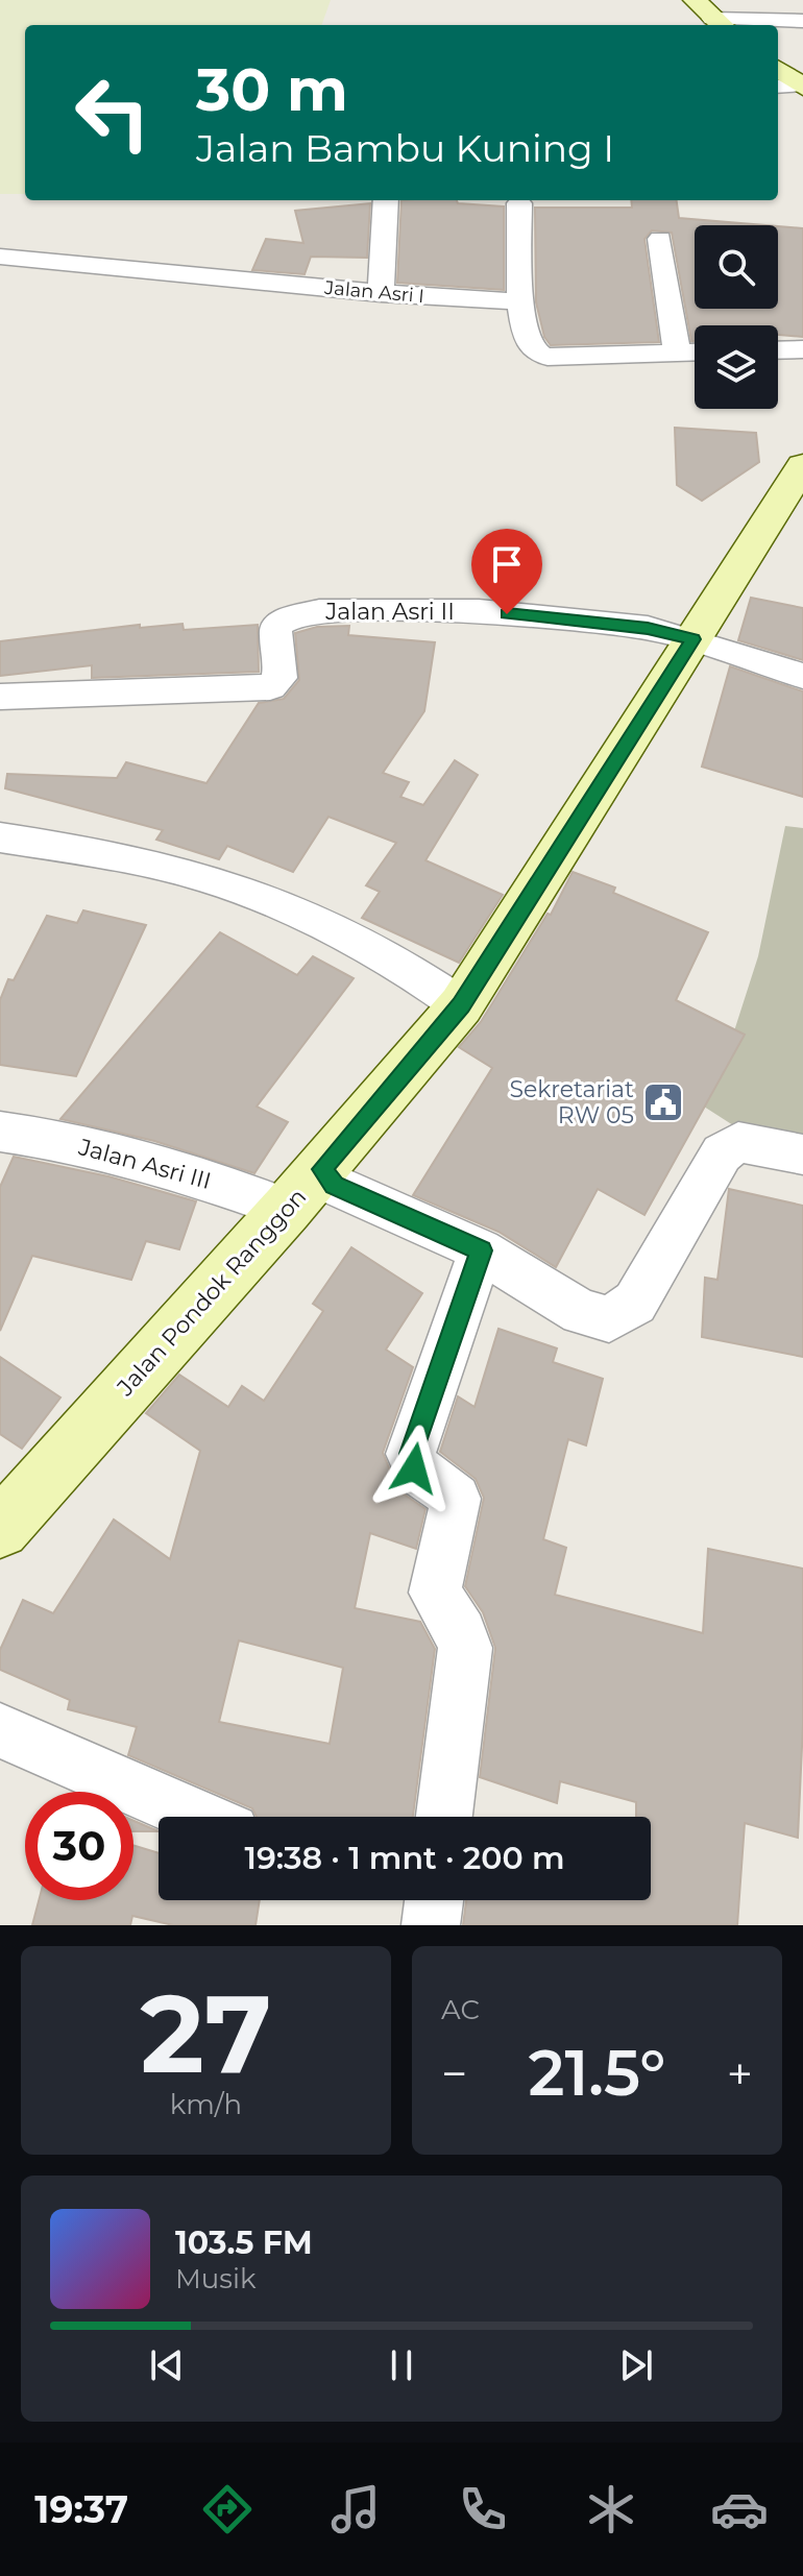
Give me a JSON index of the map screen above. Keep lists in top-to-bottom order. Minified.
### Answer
{"streets":{"street":["Jalan Asri I","Jalan Asri II","Jalan Asri III","Jalan Pondok Ranggon"]},"crossings":[["Jalan Asri II","Jalan Pondok Ranggon"],["Jalan Asri III","Jalan Pondok Ranggon"]],"places":{"public building":["Sekretariat RW 05"]},"page":{"turn":["30 m","Jalan Bambu Kuning I"],"limit":"30","trip":"19:38 · 1 mnt · 200 m","tile":[["27","km/h"],"AC"],"heat":["−","21.5°","+"],"song":["103.5 FM","Musik"],"tabs":"19:37"}}
